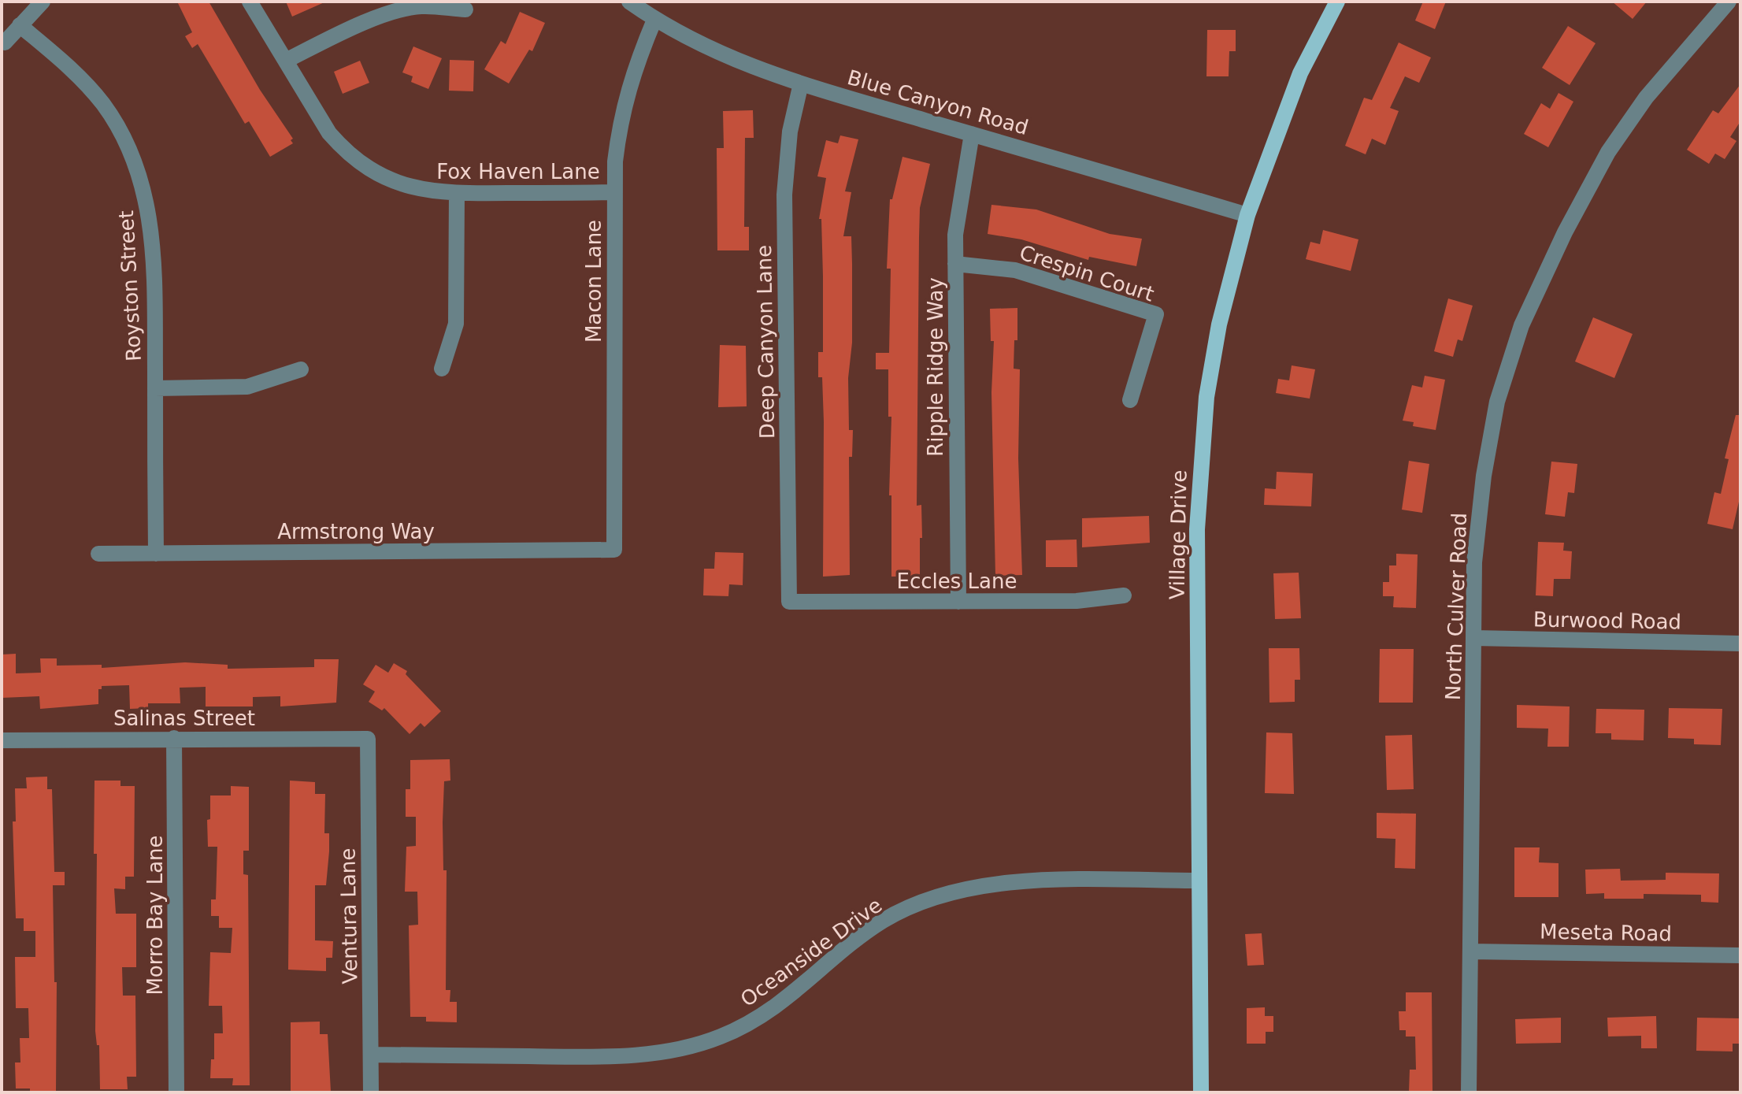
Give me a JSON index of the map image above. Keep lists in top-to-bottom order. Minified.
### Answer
{"streets":{"main road":["Village Drive"],"street":["Blue Canyon Road","Fox Haven Lane","Crespin Court","Macon Lane","Royston Street","Deep Canyon Lane","Ripple Ridge Way","Armstrong Way","Eccles Lane","North Culver Road","Burwood Road","Salinas Street","Morro Bay Lane","Ventura Lane","Meseta Road","Oceanside Drive"]},"crossings":[["Blue Canyon Road","Macon Lane"],["Blue Canyon Road","Deep Canyon Lane"],["Blue Canyon Road","Ripple Ridge Way"],["Blue Canyon Road","Village Drive"],["Fox Haven Lane","Macon Lane"],["Crespin Court","Ripple Ridge Way"],["Macon Lane","Armstrong Way"],["Royston Street","Armstrong Way"],["Deep Canyon Lane","Eccles Lane"],["Ripple Ridge Way","Eccles Lane"],["Village Drive","Oceanside Drive"],["North Culver Road","Burwood Road"],["North Culver Road","Meseta Road"],["Salinas Street","Morro Bay Lane"],["Salinas Street","Ventura Lane"],["Ventura Lane","Oceanside Drive"]]}
